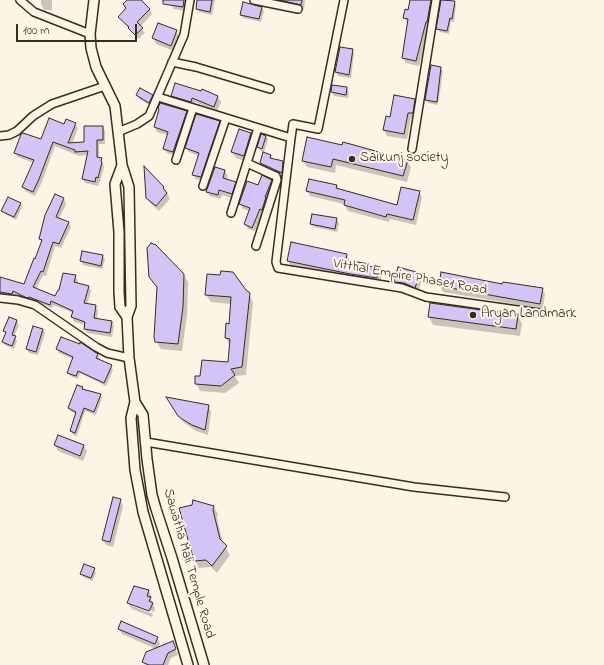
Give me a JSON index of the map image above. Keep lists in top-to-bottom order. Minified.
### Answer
{"streets":{"street":["Vitthal Empire Phase1 Road","Sawatha Mali Temple Road"]},"places":["Saikunj society","Aryan Landmark"],"scale_bar":"100 m"}
